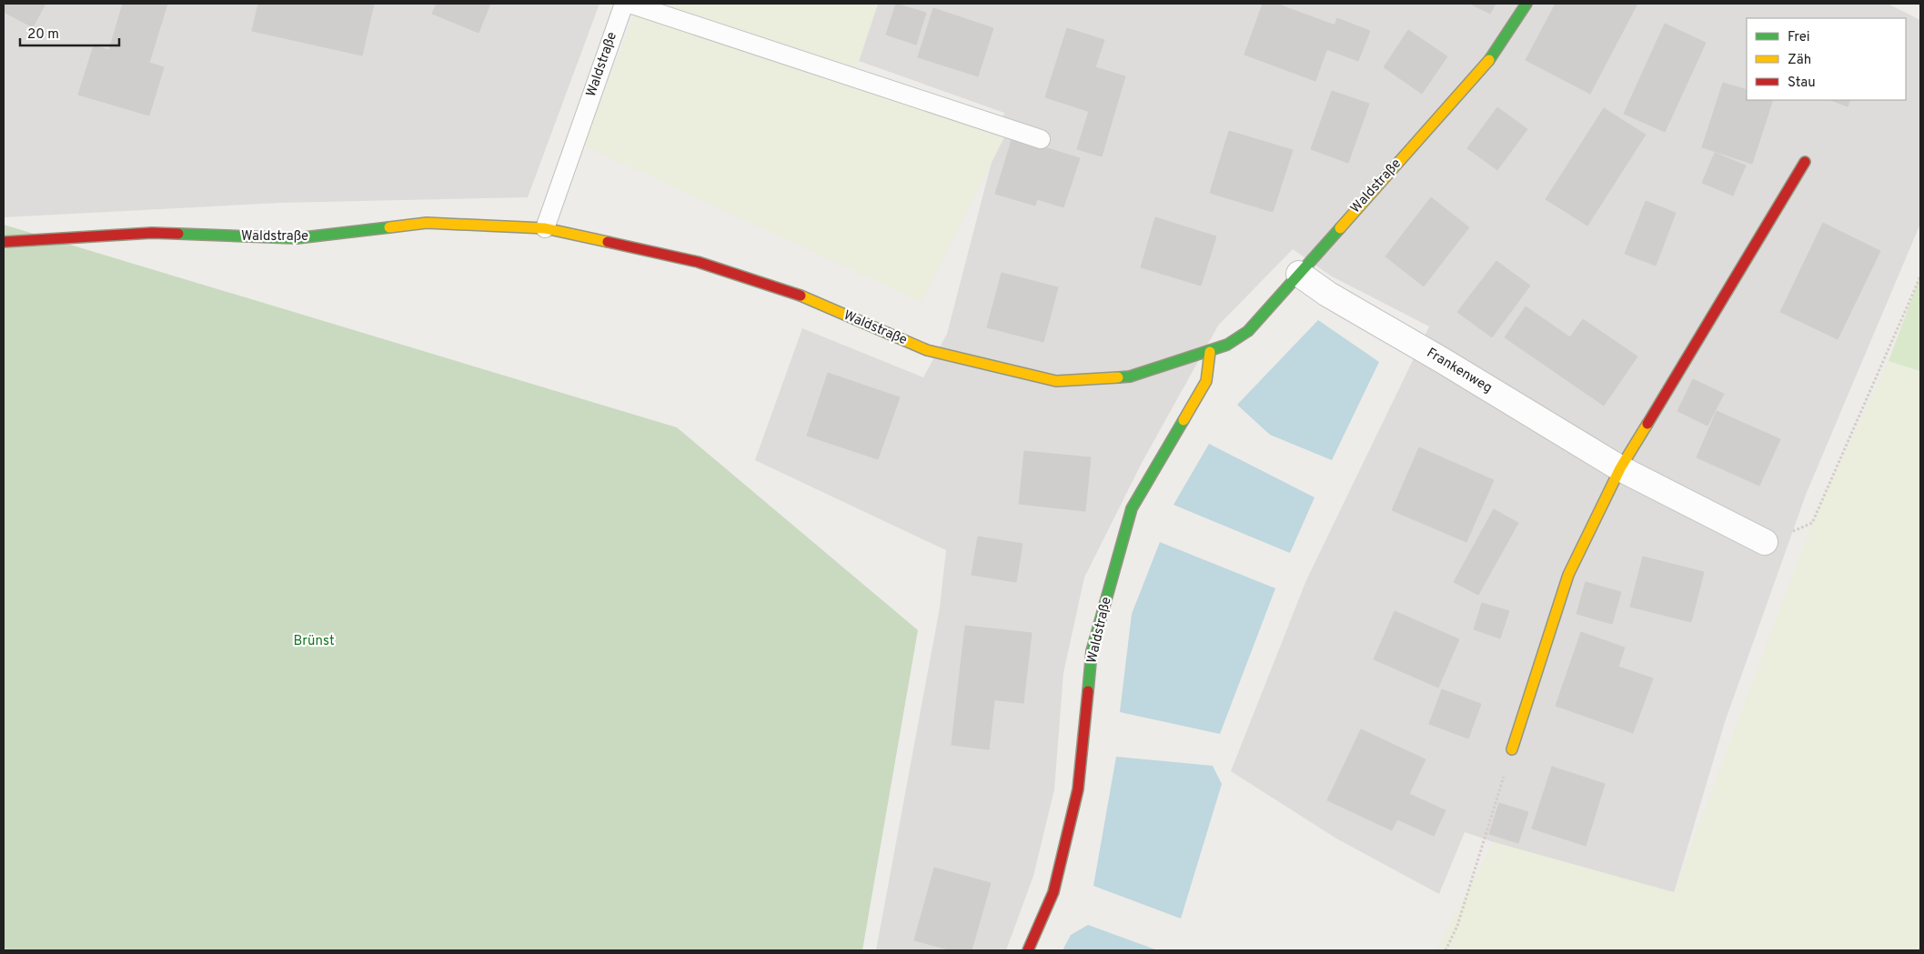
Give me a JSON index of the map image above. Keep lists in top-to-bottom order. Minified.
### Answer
{"streets":{"street":["Waldstraße","Frankenweg"]},"crossings":[["Waldstraße","Frankenweg"]],"parks":["Brünst"],"legend":["Frei","Zäh","Stau"],"scale_bar":"20 m"}
